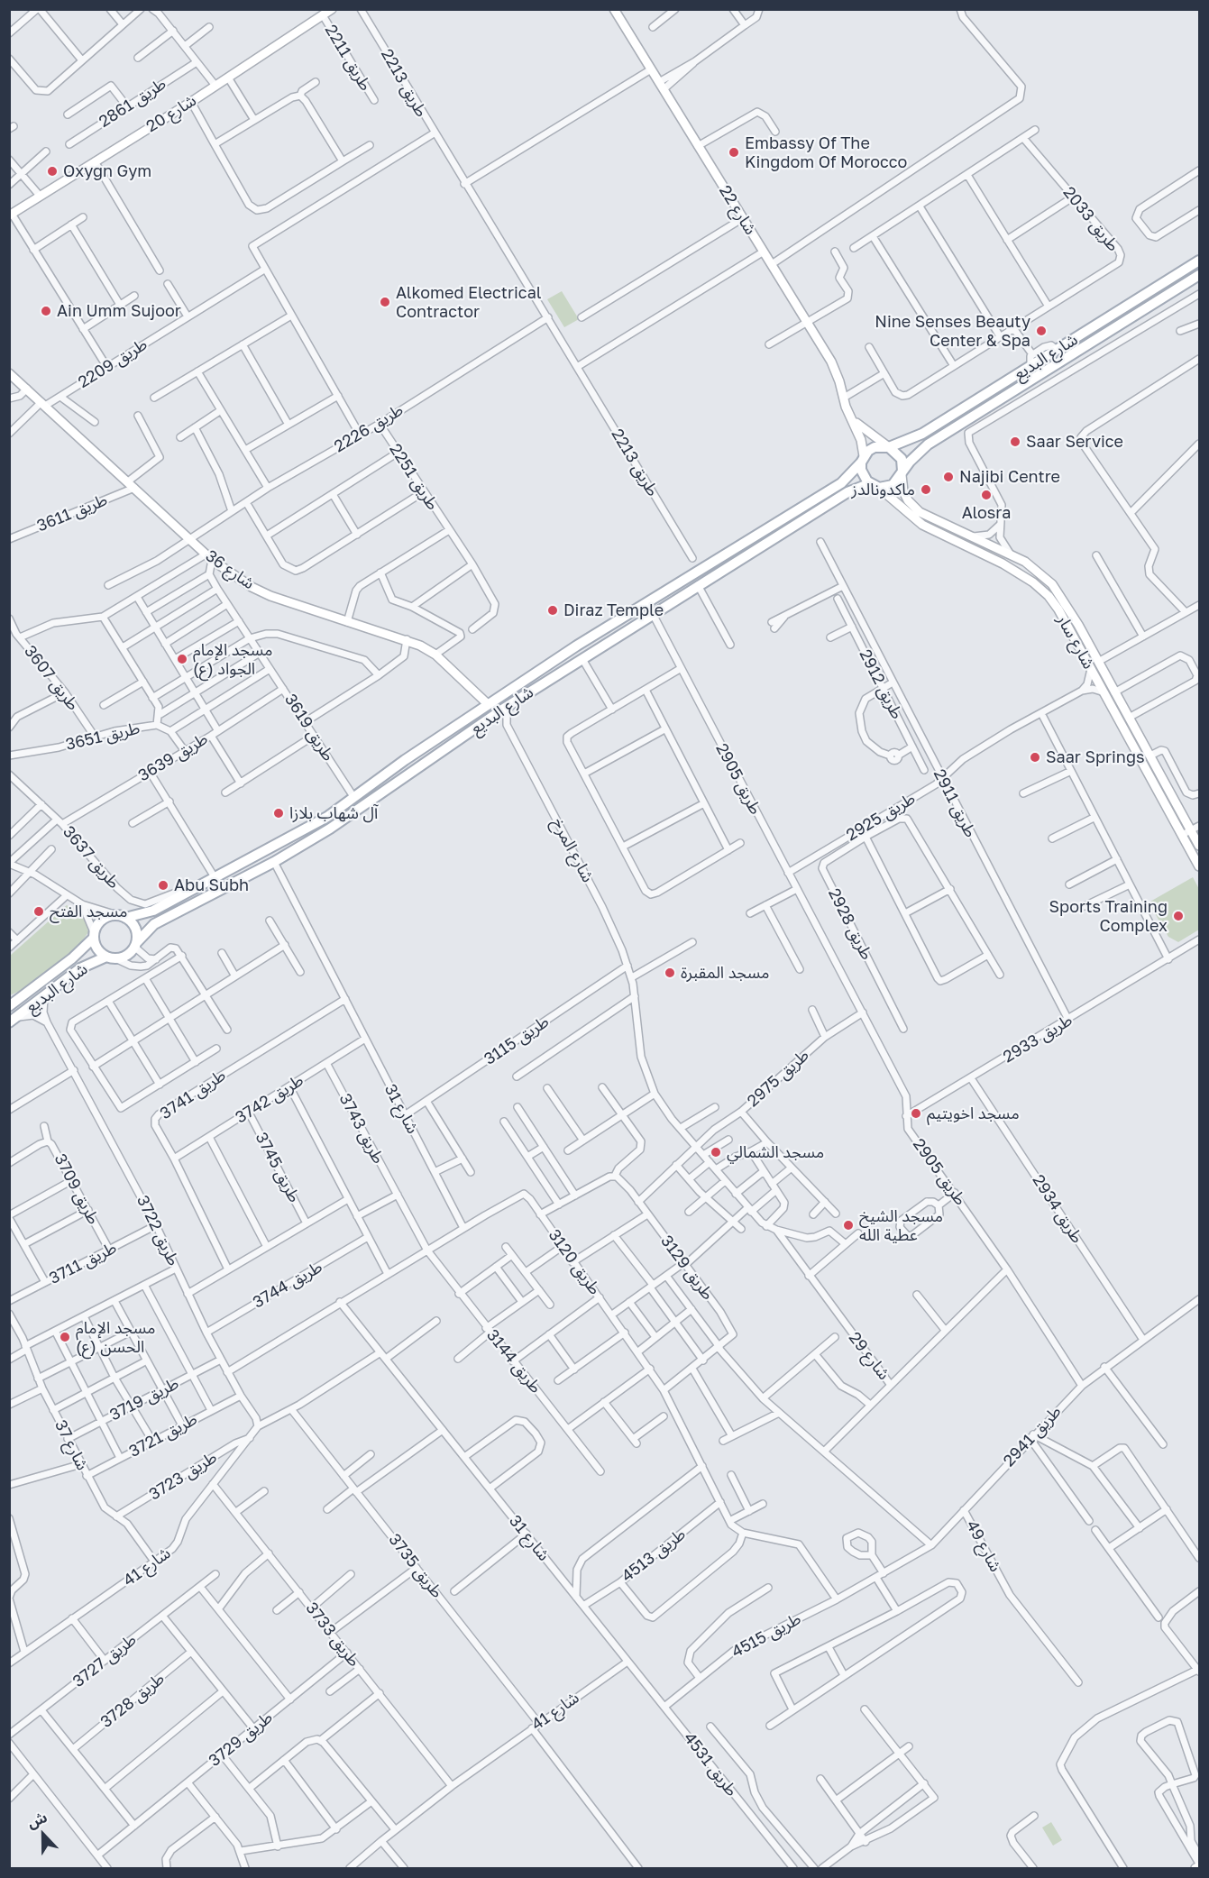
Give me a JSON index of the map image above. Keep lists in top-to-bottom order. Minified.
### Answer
{"streets":{"main road":["شارع البديع"],"street":["طريق 2211","طريق 2213","طريق 2861","شارع 20","شارع 22","طريق 2033","طريق 2209","طريق 2226","طريق 2251","طريق 3611","شارع 36","شارع سار","طريق 3607","طريق 2912","طريق 3619","طريق 3651","طريق 3639","طريق 2905","طريق 2911","طريق 2925","شارع المرخ","طريق 3637","طريق 2928","طريق 2933","طريق 3115","طريق 2975","طريق 3741","طريق 3742","شارع 31","طريق 3743","طريق 3745","طريق 3709","طريق 2934","طريق 3722","طريق 3120","طريق 3711","طريق 3129","طريق 3744","شارع 29","طريق 3144","طريق 3719","طريق 3721","طريق 2941","شارع 37","طريق 3723","شارع 49","طريق 4513","طريق 3735","شارع 41","طريق 3733","طريق 4515","طريق 3727","طريق 3728","طريق 3729","طريق 4531"]},"crossings":[["طريق 2211","شارع 20"],["طريق 2213","طريق 2226"],["شارع 22","شارع البديع"],["شارع 22","شارع سار"],["شارع البديع","شارع 36"],["شارع البديع","شارع سار"],["شارع البديع","طريق 3619"],["شارع البديع","طريق 2905"],["شارع البديع","شارع المرخ"],["شارع البديع","طريق 3637"],["شارع البديع","شارع 31"],["شارع البديع","طريق 3722"],["طريق 2209","شارع 36"],["طريق 2226","طريق 2251"],["طريق 2226","شارع 36"],["طريق 3611","شارع 36"],["طريق 3607","طريق 3651"],["طريق 3619","طريق 3639"],["طريق 3651","طريق 3639"],["طريق 3639","طريق 3637"],["طريق 2905","طريق 2925"],["طريق 2905","طريق 2933"],["طريق 2905","طريق 2975"],["طريق 2905","شارع 29"],["طريق 2905","طريق 2941"],["طريق 2911","طريق 2925"],["طريق 2911","طريق 2933"],["شارع المرخ","طريق 3115"],["شارع المرخ","طريق 2975"],["شارع المرخ","شارع 29"],["طريق 2933","طريق 2934"],["طريق 3115","شارع 31"],["طريق 2975","طريق 3129"],["طريق 3741","طريق 3742"],["طريق 3741","شارع 31"],["طريق 3742","شارع 31"],["طريق 3742","طريق 3743"],["طريق 3742","طريق 3745"],["شارع 31","طريق 3120"],["شارع 31","طريق 4513"],["شارع 31","شارع 41"],["شارع 31","طريق 4531"],["طريق 3743","طريق 3144"],["طريق 3709","طريق 3711"],["طريق 2934","طريق 2941"],["طريق 3722","طريق 3711"],["طريق 3722","طريق 3744"],["طريق 3722","طريق 3719"],["طريق 3722","طريق 3721"],["طريق 3120","طريق 4513"],["طريق 3719","شارع 37"],["طريق 3721","شارع 37"],["طريق 2941","شارع 49"],["شارع 37","طريق 3723"],["شارع 37","شارع 41"],["طريق 3723","شارع 41"],["شارع 49","طريق 4515"],["طريق 3735","شارع 41"],["شارع 41","طريق 3733"],["شارع 41","طريق 4531"],["طريق 3733","طريق 3729"],["طريق 4515","طريق 4531"]],"places":["Embassy Of The Kingdom Of Morocco","Oxygn Gym","Alkomed Electrical Contractor","Ain Umm Sujoor","Nine Senses Beauty Center & Spa","Saar Service","Najibi Centre","ماكدونالدز","Alosra","Diraz Temple","مسجد الإمام الجواد (ع)","Saar Springs","آل شهاب بلازا","Abu Subh","مسجد الفتح","Sports Training Complex","مسجد المقبرة","مسجد اخويتيم","مسجد الشمالي","مسجد الشيخ عطية الله","مسجد الإمام الحسن (ع)"],"north":"top"}
